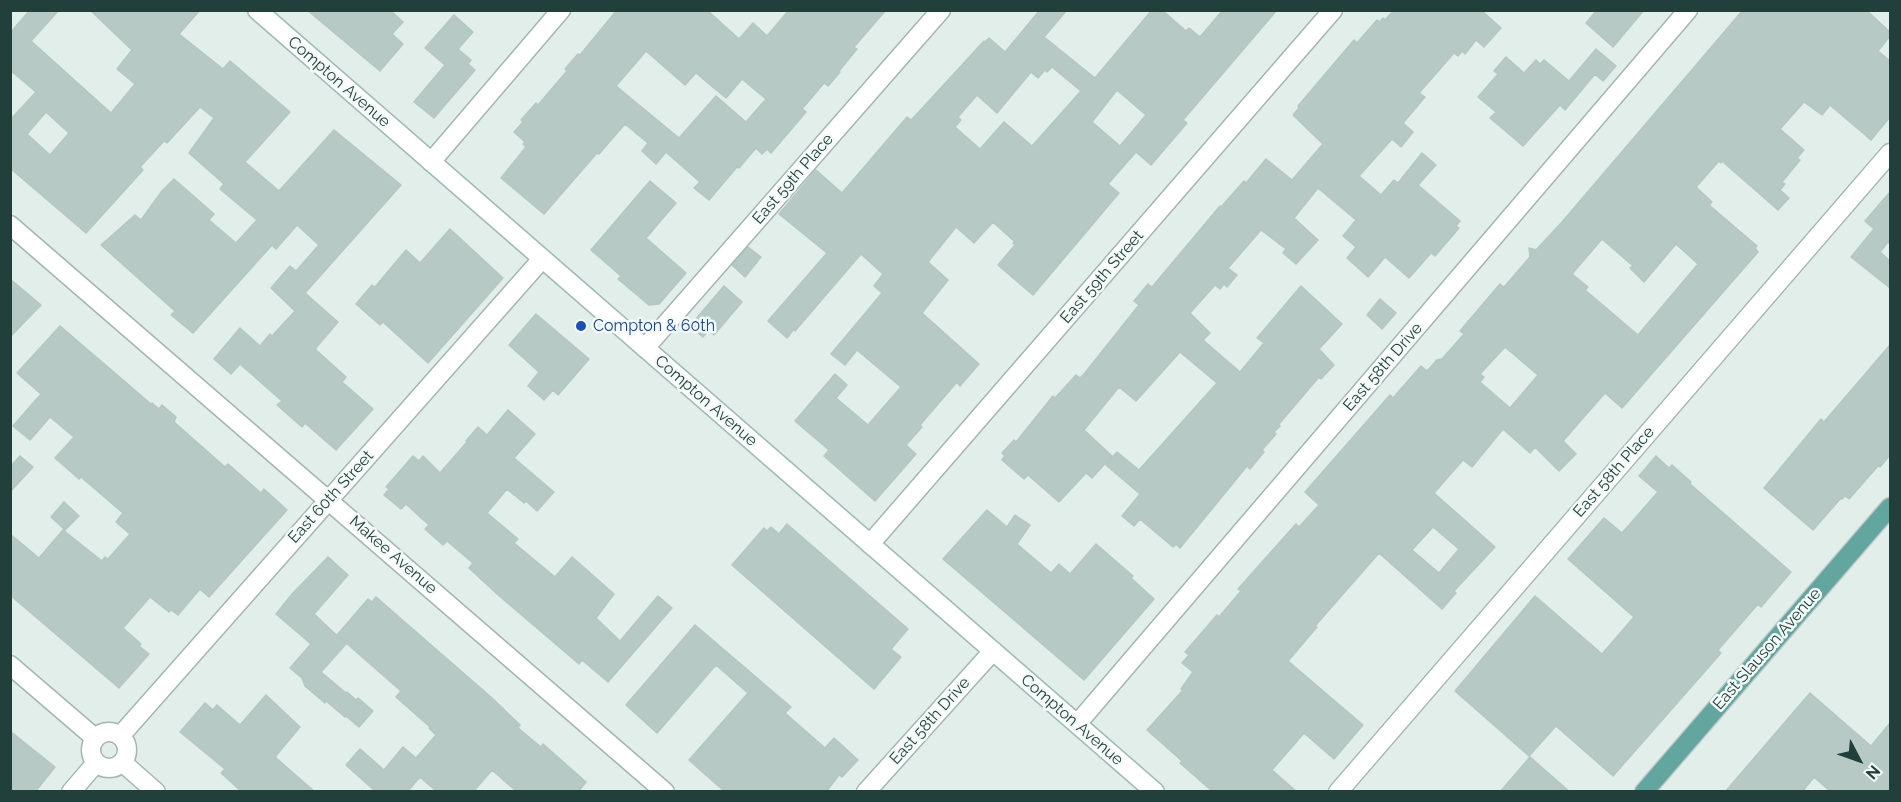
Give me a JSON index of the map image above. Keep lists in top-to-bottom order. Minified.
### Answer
{"streets":{"main road":["East Slauson Avenue"],"street":["Compton Avenue","East 59th Place","East 59th Street","East 58th Drive","East 58th Place","East 60th Street","Makee Avenue"]},"crossings":[["Compton Avenue","East 59th Place"],["Compton Avenue","East 59th Street"],["Compton Avenue","East 58th Drive"],["Compton Avenue","East 60th Street"],["East 60th Street","Makee Avenue"]],"places":["Compton & 60th"],"north":"bottom right"}
